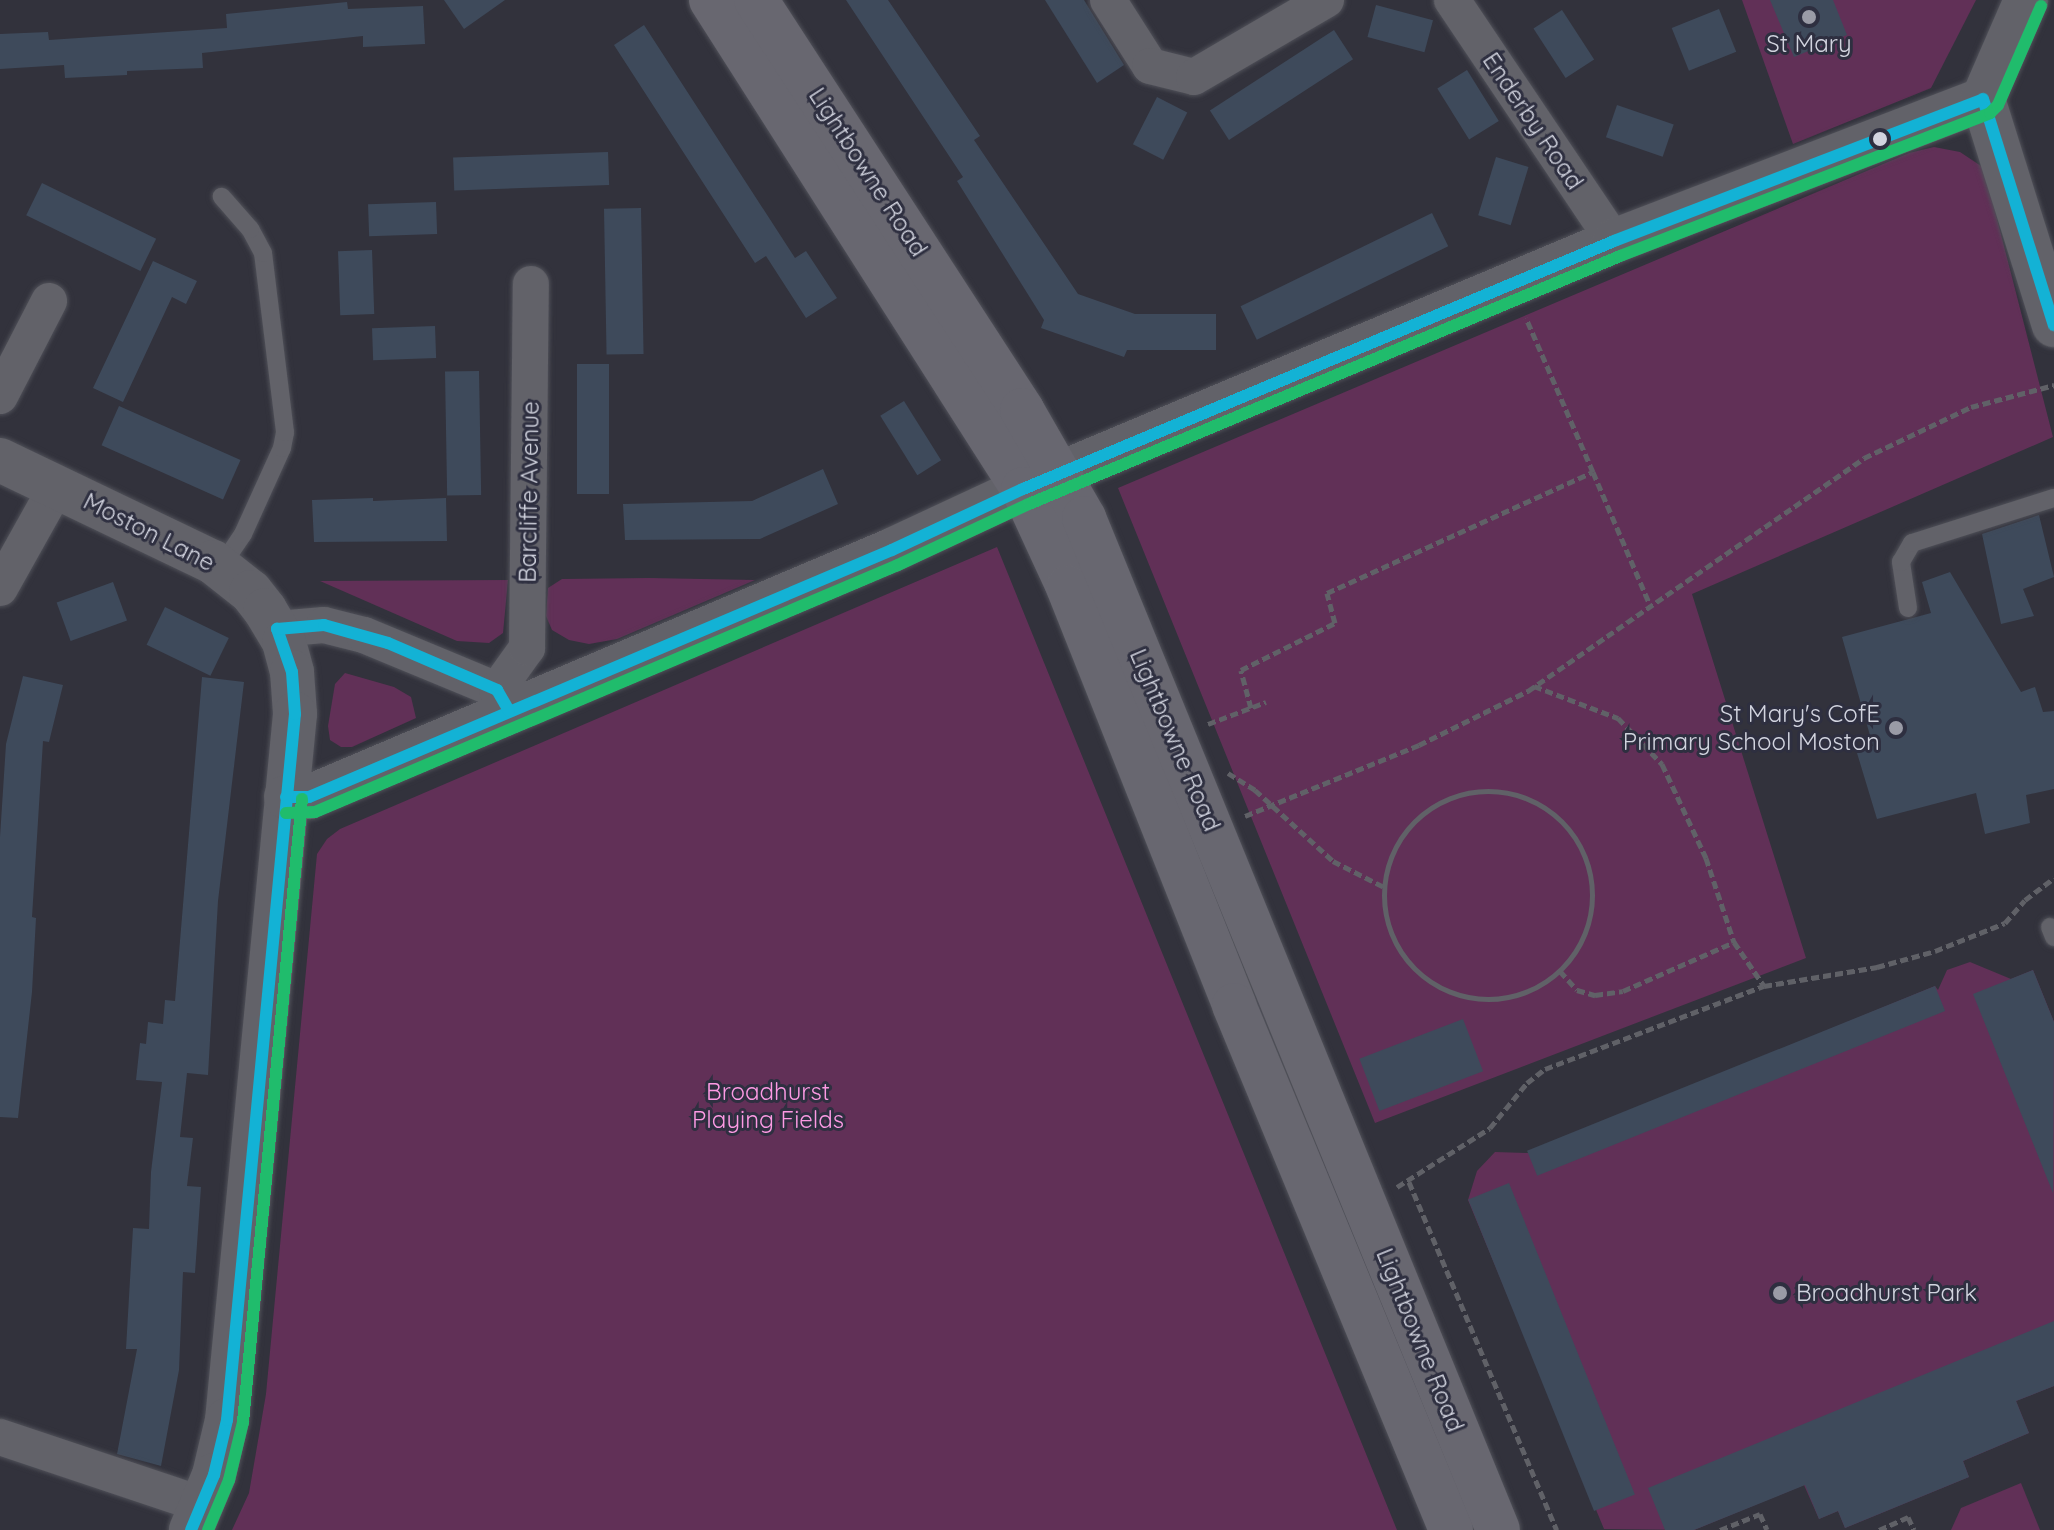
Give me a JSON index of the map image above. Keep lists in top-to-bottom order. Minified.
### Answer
{"streets":{"main road":["Lightbowne Road"],"street":["Enderby Road","Barcliffe Avenue","Moston Lane"]},"parks":["Broadhurst Playing Fields"],"places":["St Mary","St Mary's CofE Primary School Moston","Broadhurst Park"]}
